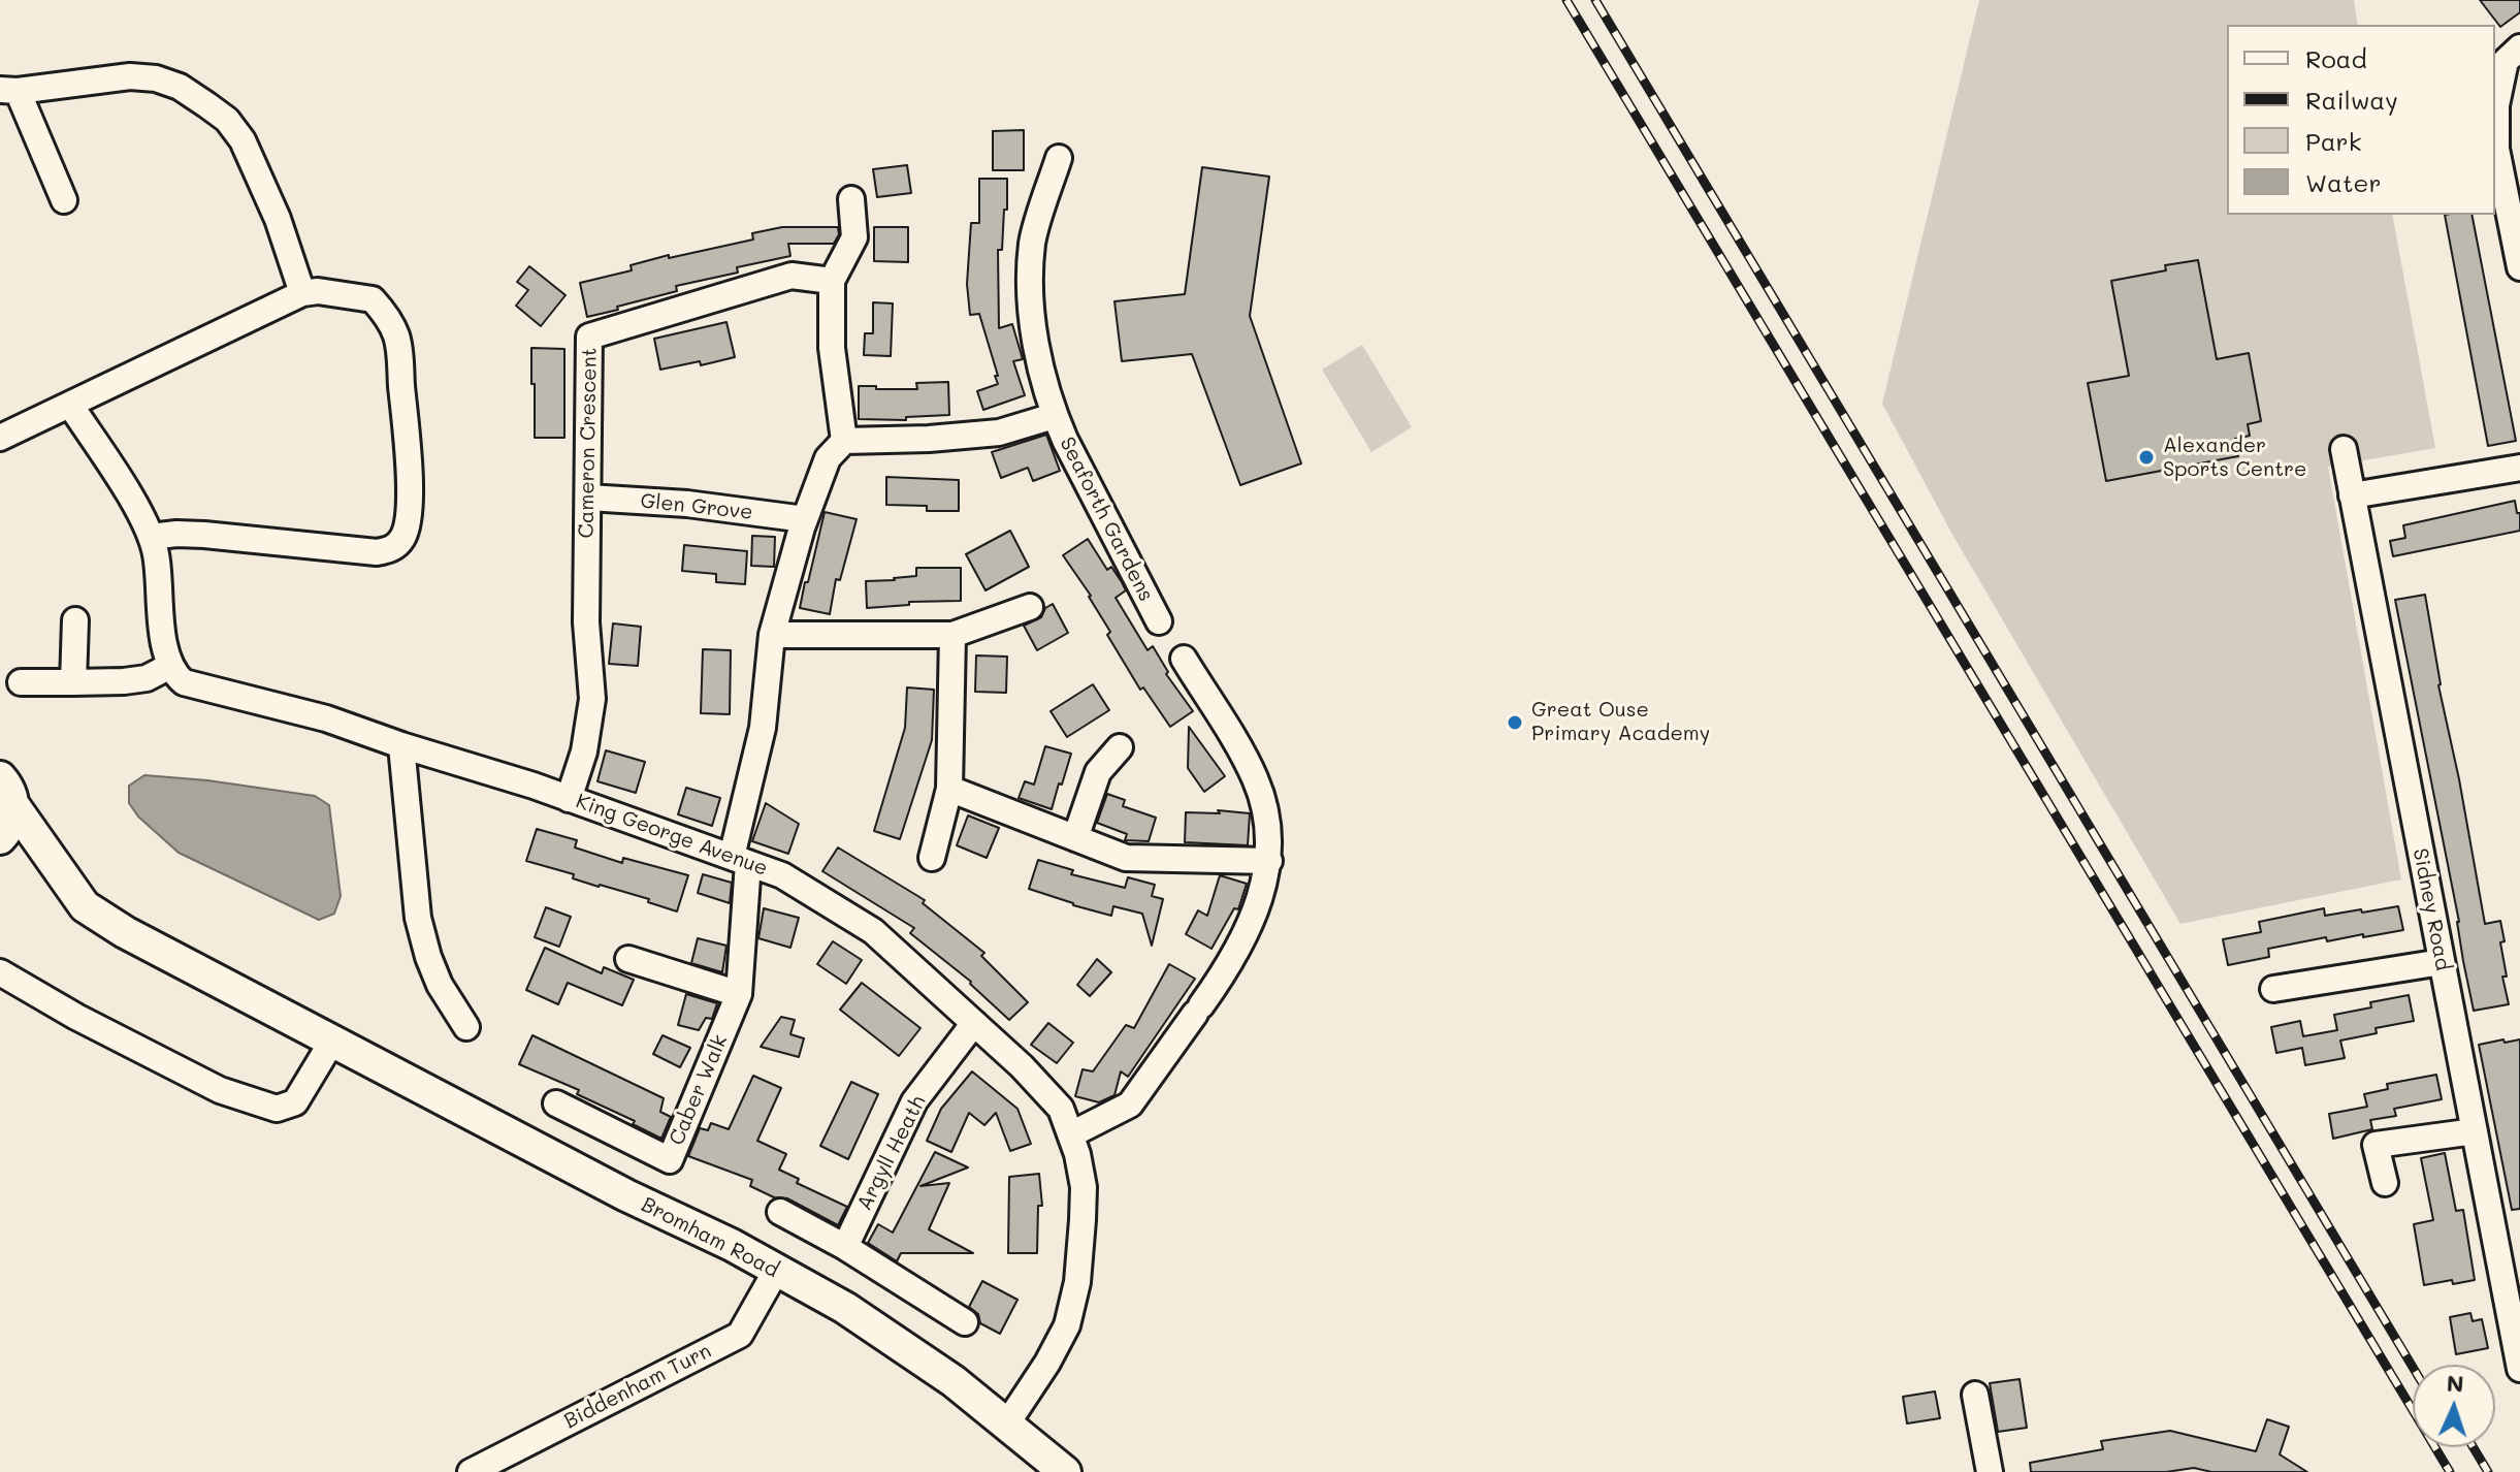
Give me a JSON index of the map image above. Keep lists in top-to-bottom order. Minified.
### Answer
{"streets":{"main road":["Bromham Road"],"street":["Cameron Crescent","Glen Grove","Seaforth Gardens","King George Avenue","Sidney Road","Caber Walk","Argyll Heath","Biddenham Turn"]},"crossings":[["Cameron Crescent","Glen Grove"],["Cameron Crescent","King George Avenue"],["King George Avenue","Caber Walk"],["King George Avenue","Argyll Heath"],["King George Avenue","Bromham Road"],["Bromham Road","Biddenham Turn"]],"places":["Alexander Sports Centre","Great Ouse Primary Academy"],"legend":["Road","Railway","Park","Water"],"north":"top"}
